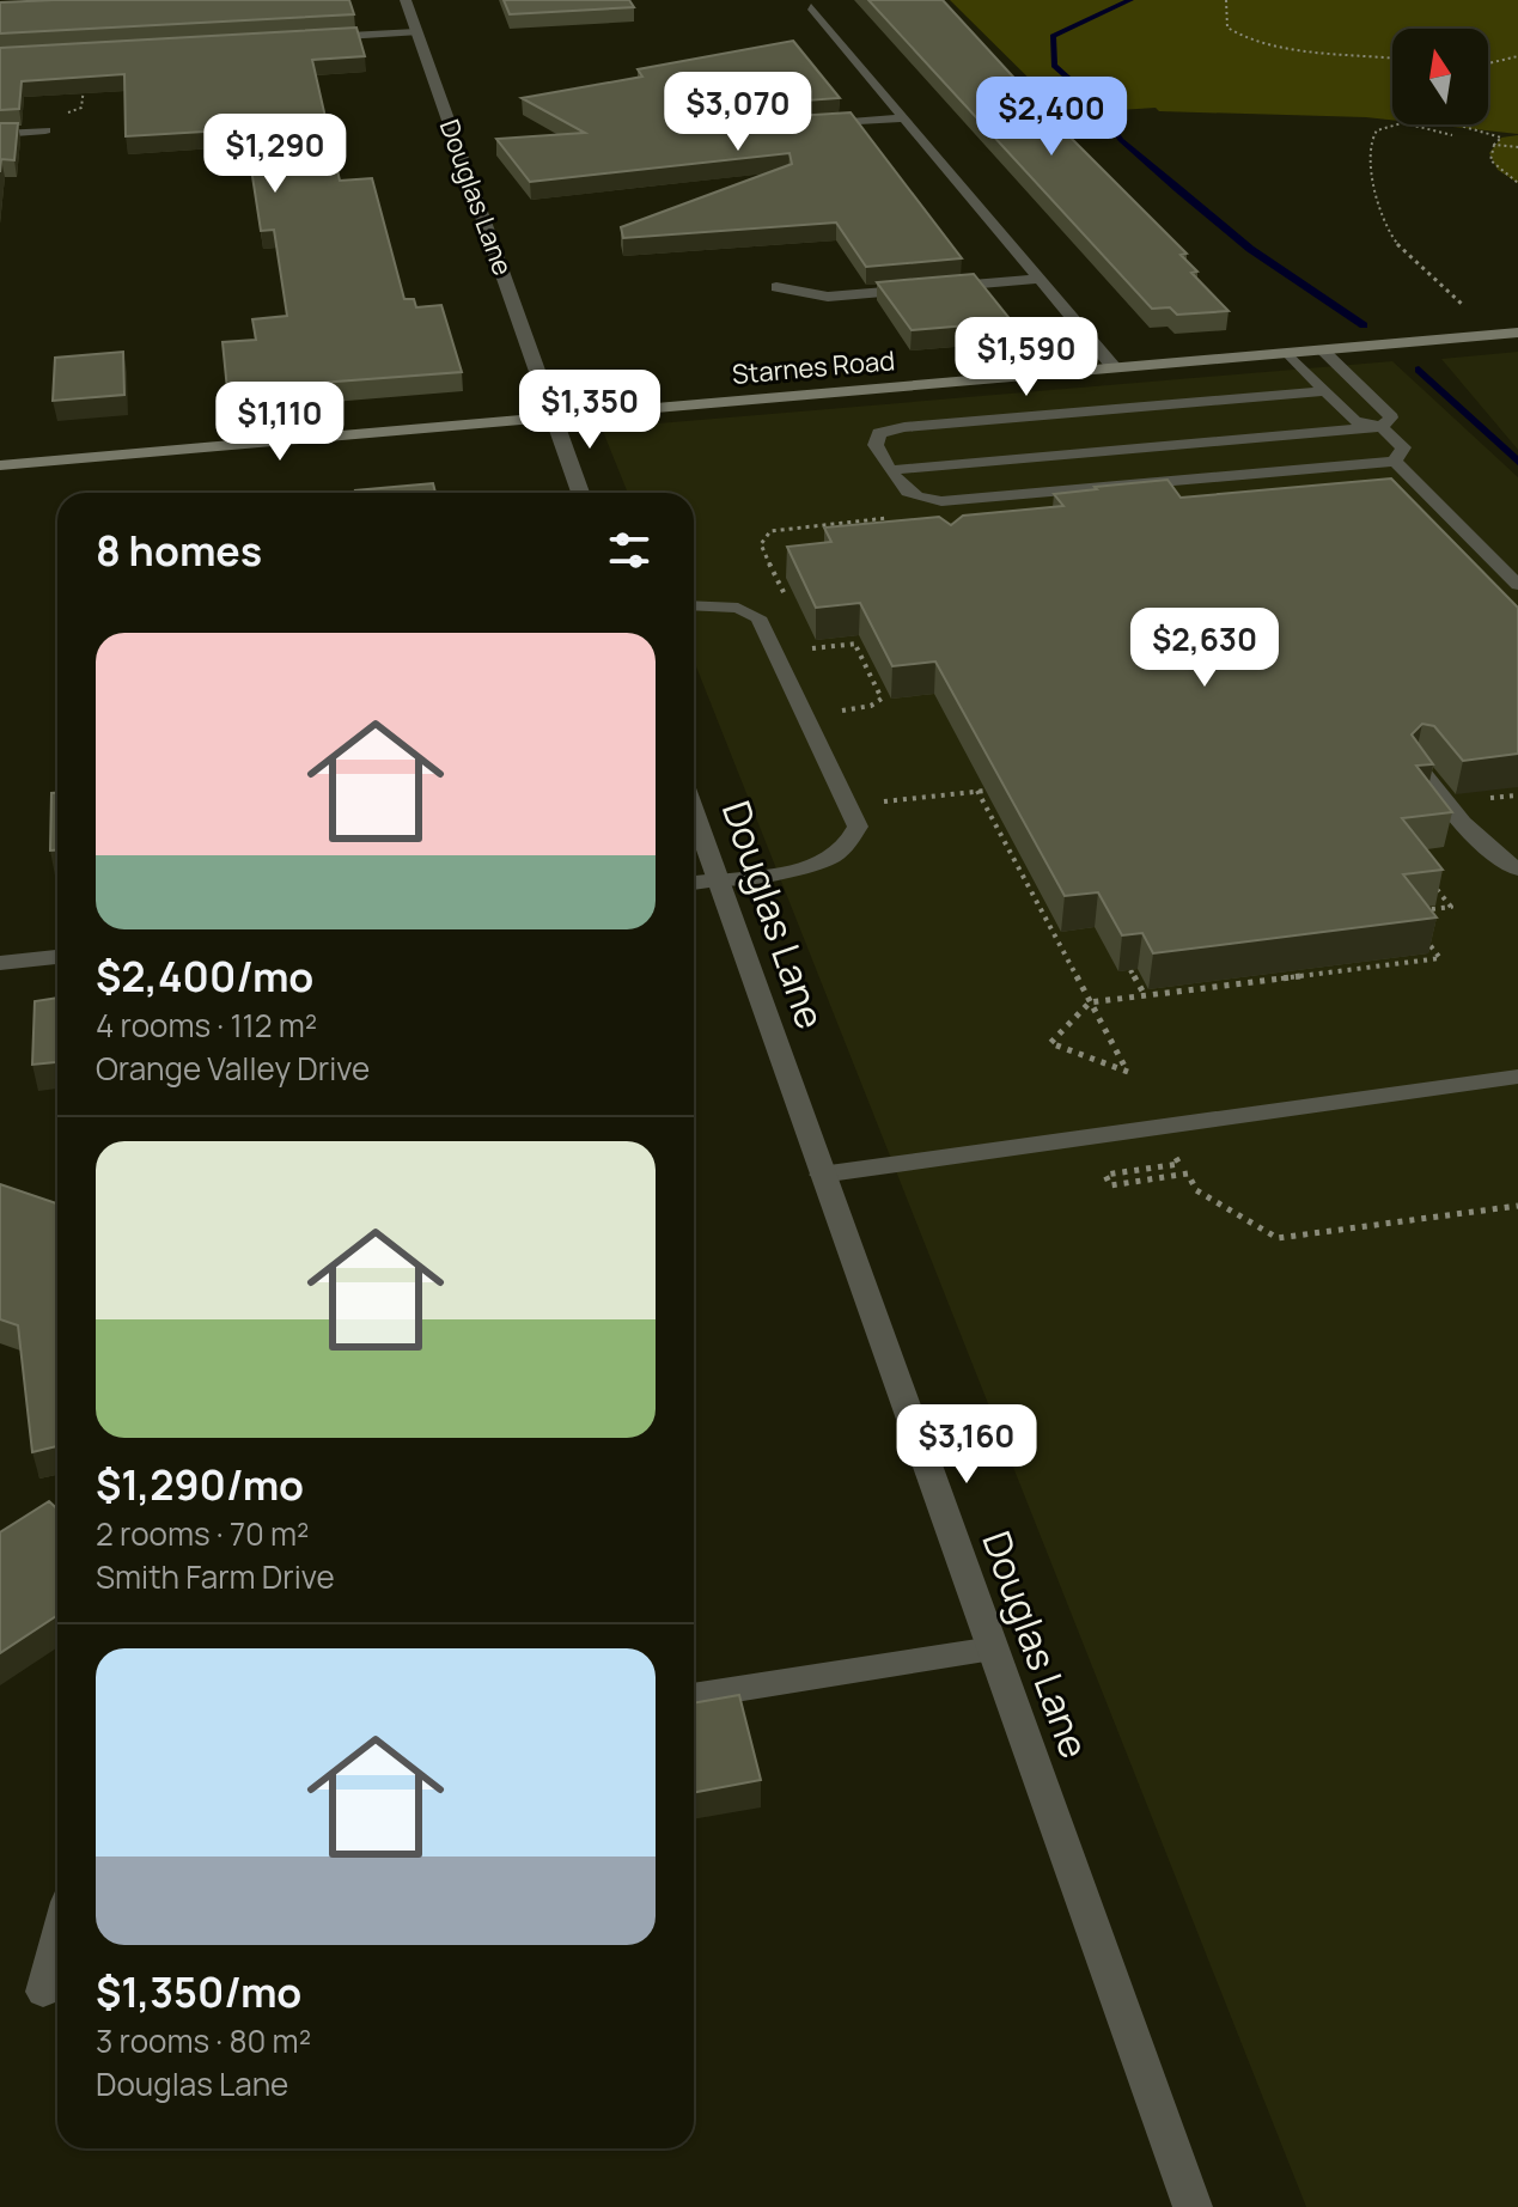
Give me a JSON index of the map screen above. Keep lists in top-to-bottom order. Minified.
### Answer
{"streets":{"main road":["Starnes Road"],"street":["Douglas Lane"]},"crossings":[["Douglas Lane","Starnes Road"]],"north":"top","page":{"price":["$3,070","$2,400","$1,290","$1,590","$1,350","$1,110","$2,630","$3,160"],"heading":"8 homes","list":[{"name":"$2,400/mo","note":"4 rooms · 112 m² · Orange Valley Drive"},{"name":"$1,290/mo","note":"2 rooms · 70 m² · Smith Farm Drive"},{"name":"$1,350/mo","note":"3 rooms · 80 m² · Douglas Lane"}]}}
